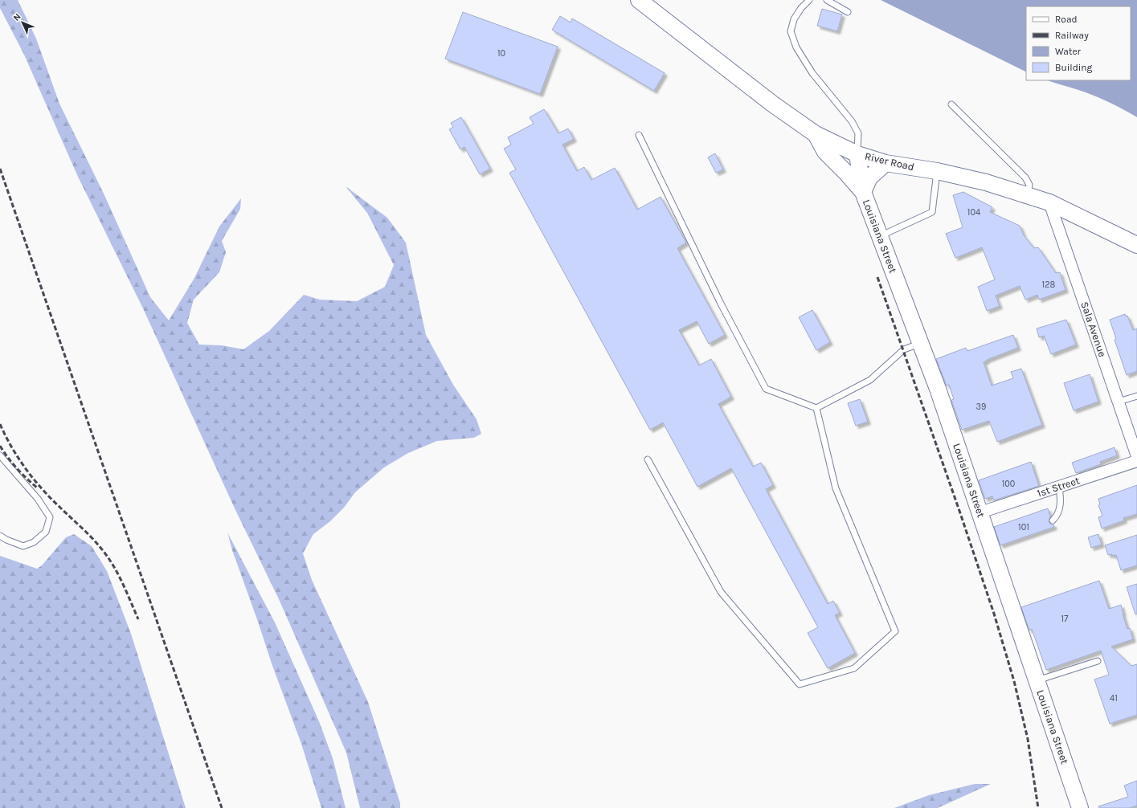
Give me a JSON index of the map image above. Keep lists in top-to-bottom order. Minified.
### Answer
{"streets":{"main road":["River Road","Louisiana Street"],"street":["Sala Avenue","1st Street"]},"crossings":[["River Road","Louisiana Street"],["River Road","Sala Avenue"],["Louisiana Street","1st Street"]],"house_numbers":["10","104","128","39","100","101","17","41"],"legend":["Road","Railway","Water","Building"],"north":"top left"}
